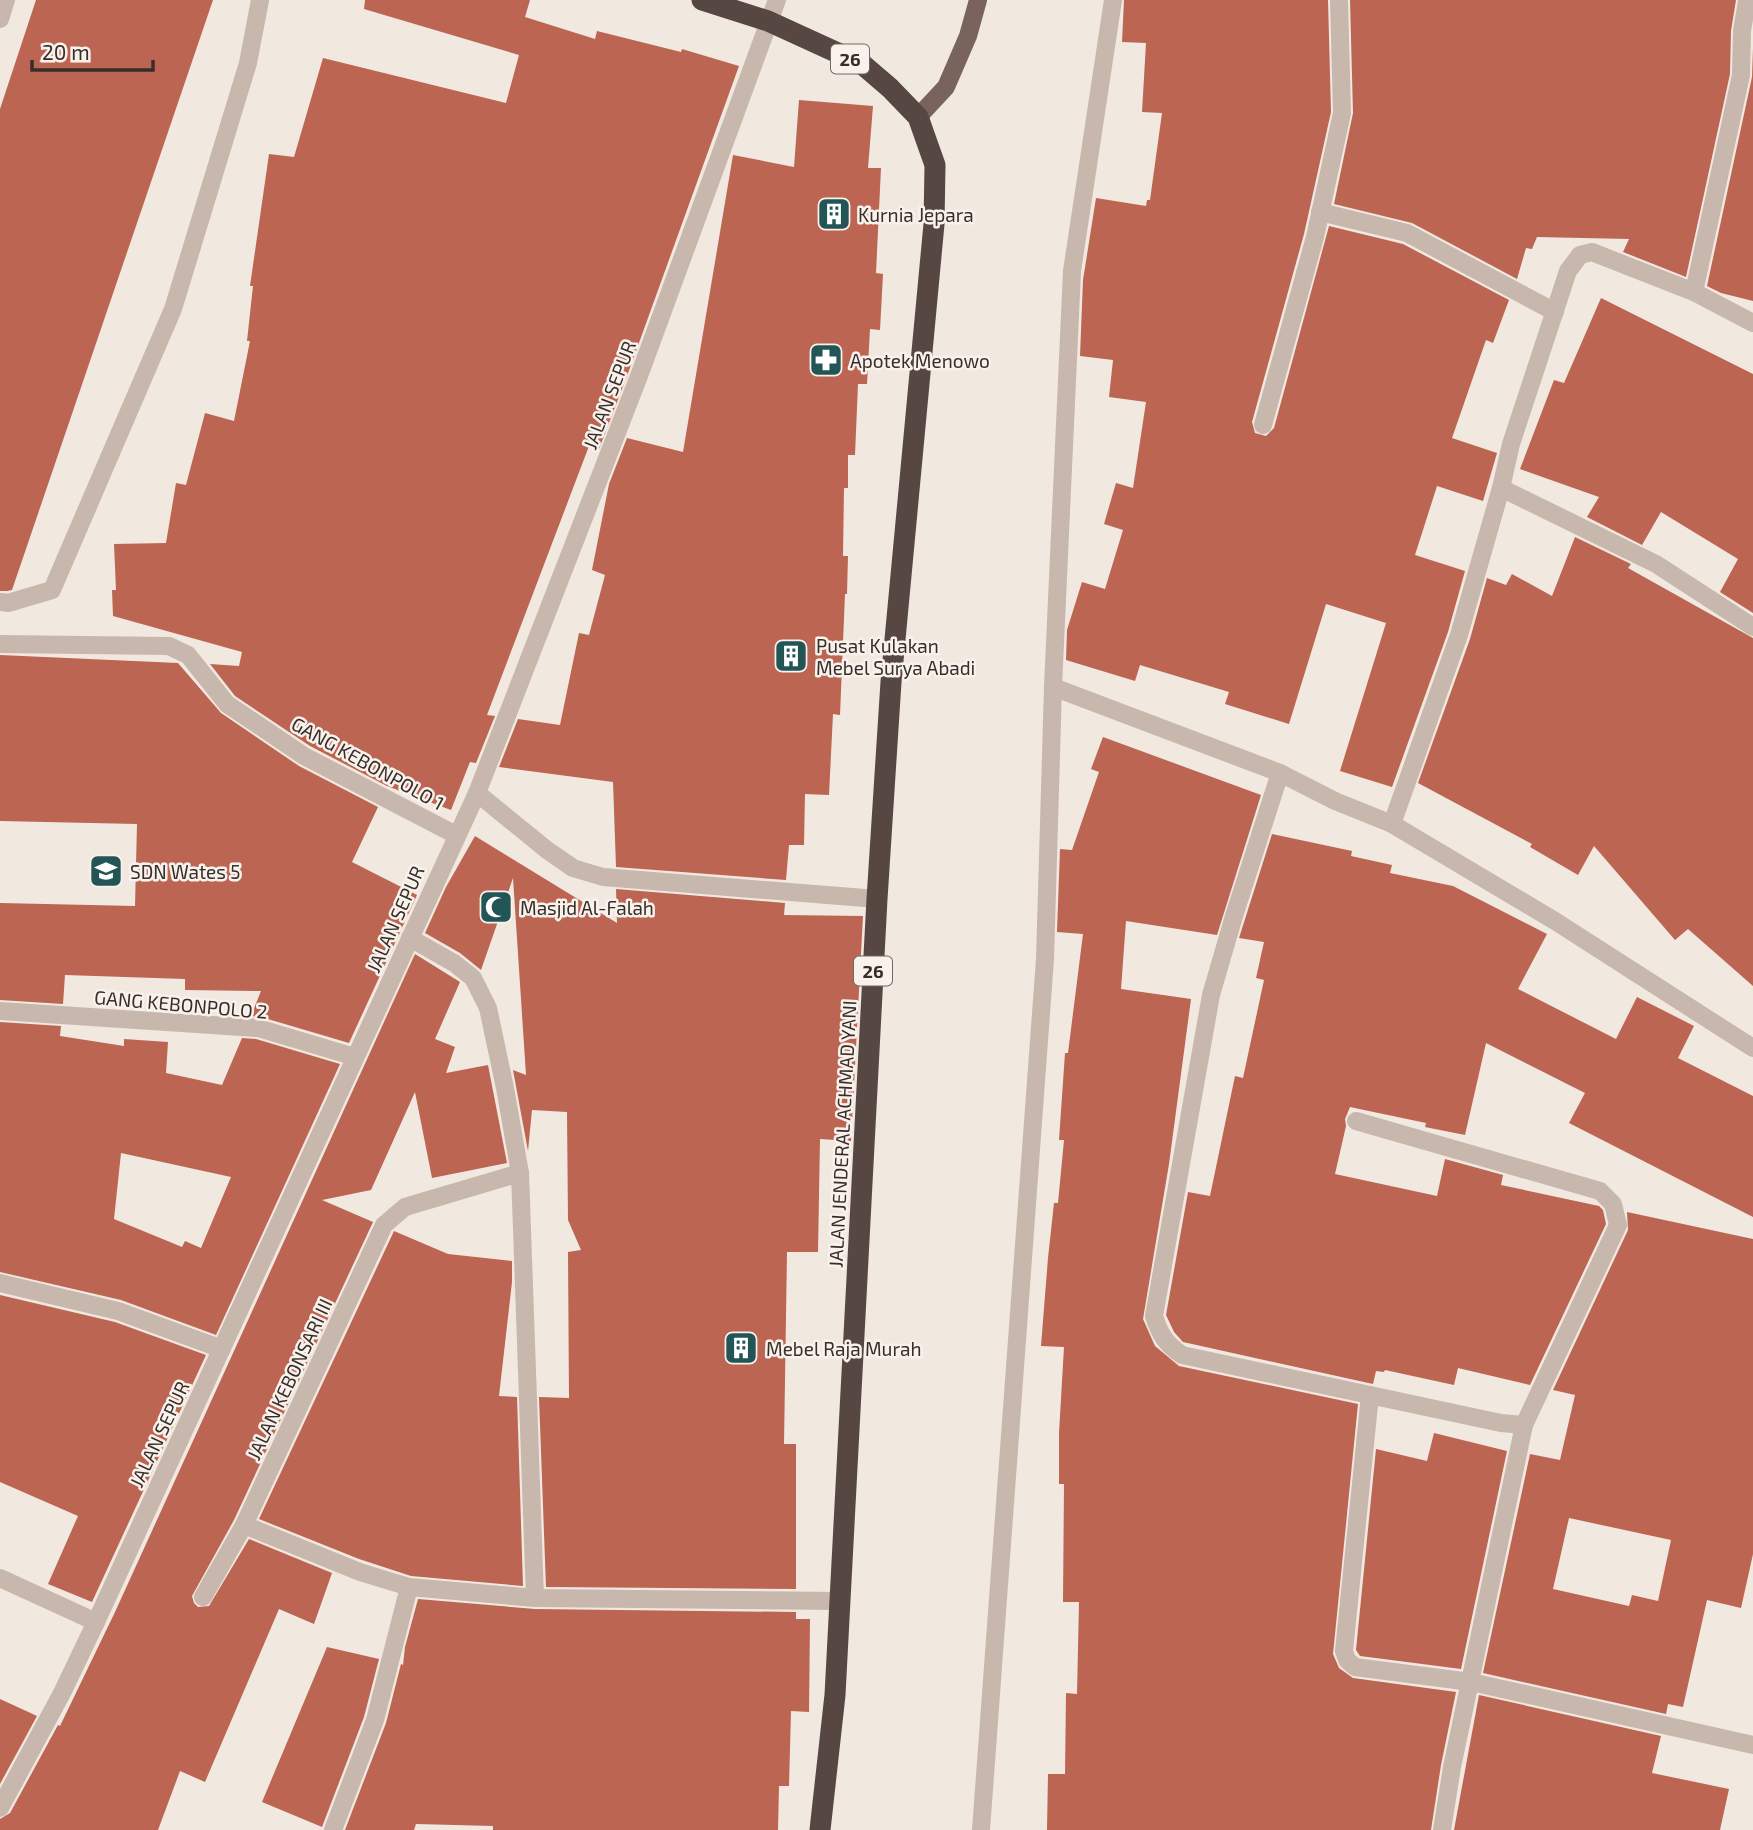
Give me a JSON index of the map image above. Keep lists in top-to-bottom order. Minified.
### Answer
{"streets":{"highway":["26","JALAN JENDERAL ACHMAD YANI"],"street":["JALAN SEPUR","GANG KEBONPOLO 1","GANG KEBONPOLO 2","JALAN KEBONSARI III"]},"crossings":[["26","JALAN SEPUR"],["26","JALAN JENDERAL ACHMAD YANI"],["JALAN SEPUR","GANG KEBONPOLO 1"],["JALAN SEPUR","GANG KEBONPOLO 2"]],"places":{"building":["Kurnia Jepara","Pusat Kulakan Mebel Surya Abadi","Mebel Raja Murah"],"pharmacy":["Apotek Menowo"],"school or university":["SDN Wates 5"],"mosque":["Masjid Al-Falah"]},"scale_bar":"20 m"}
